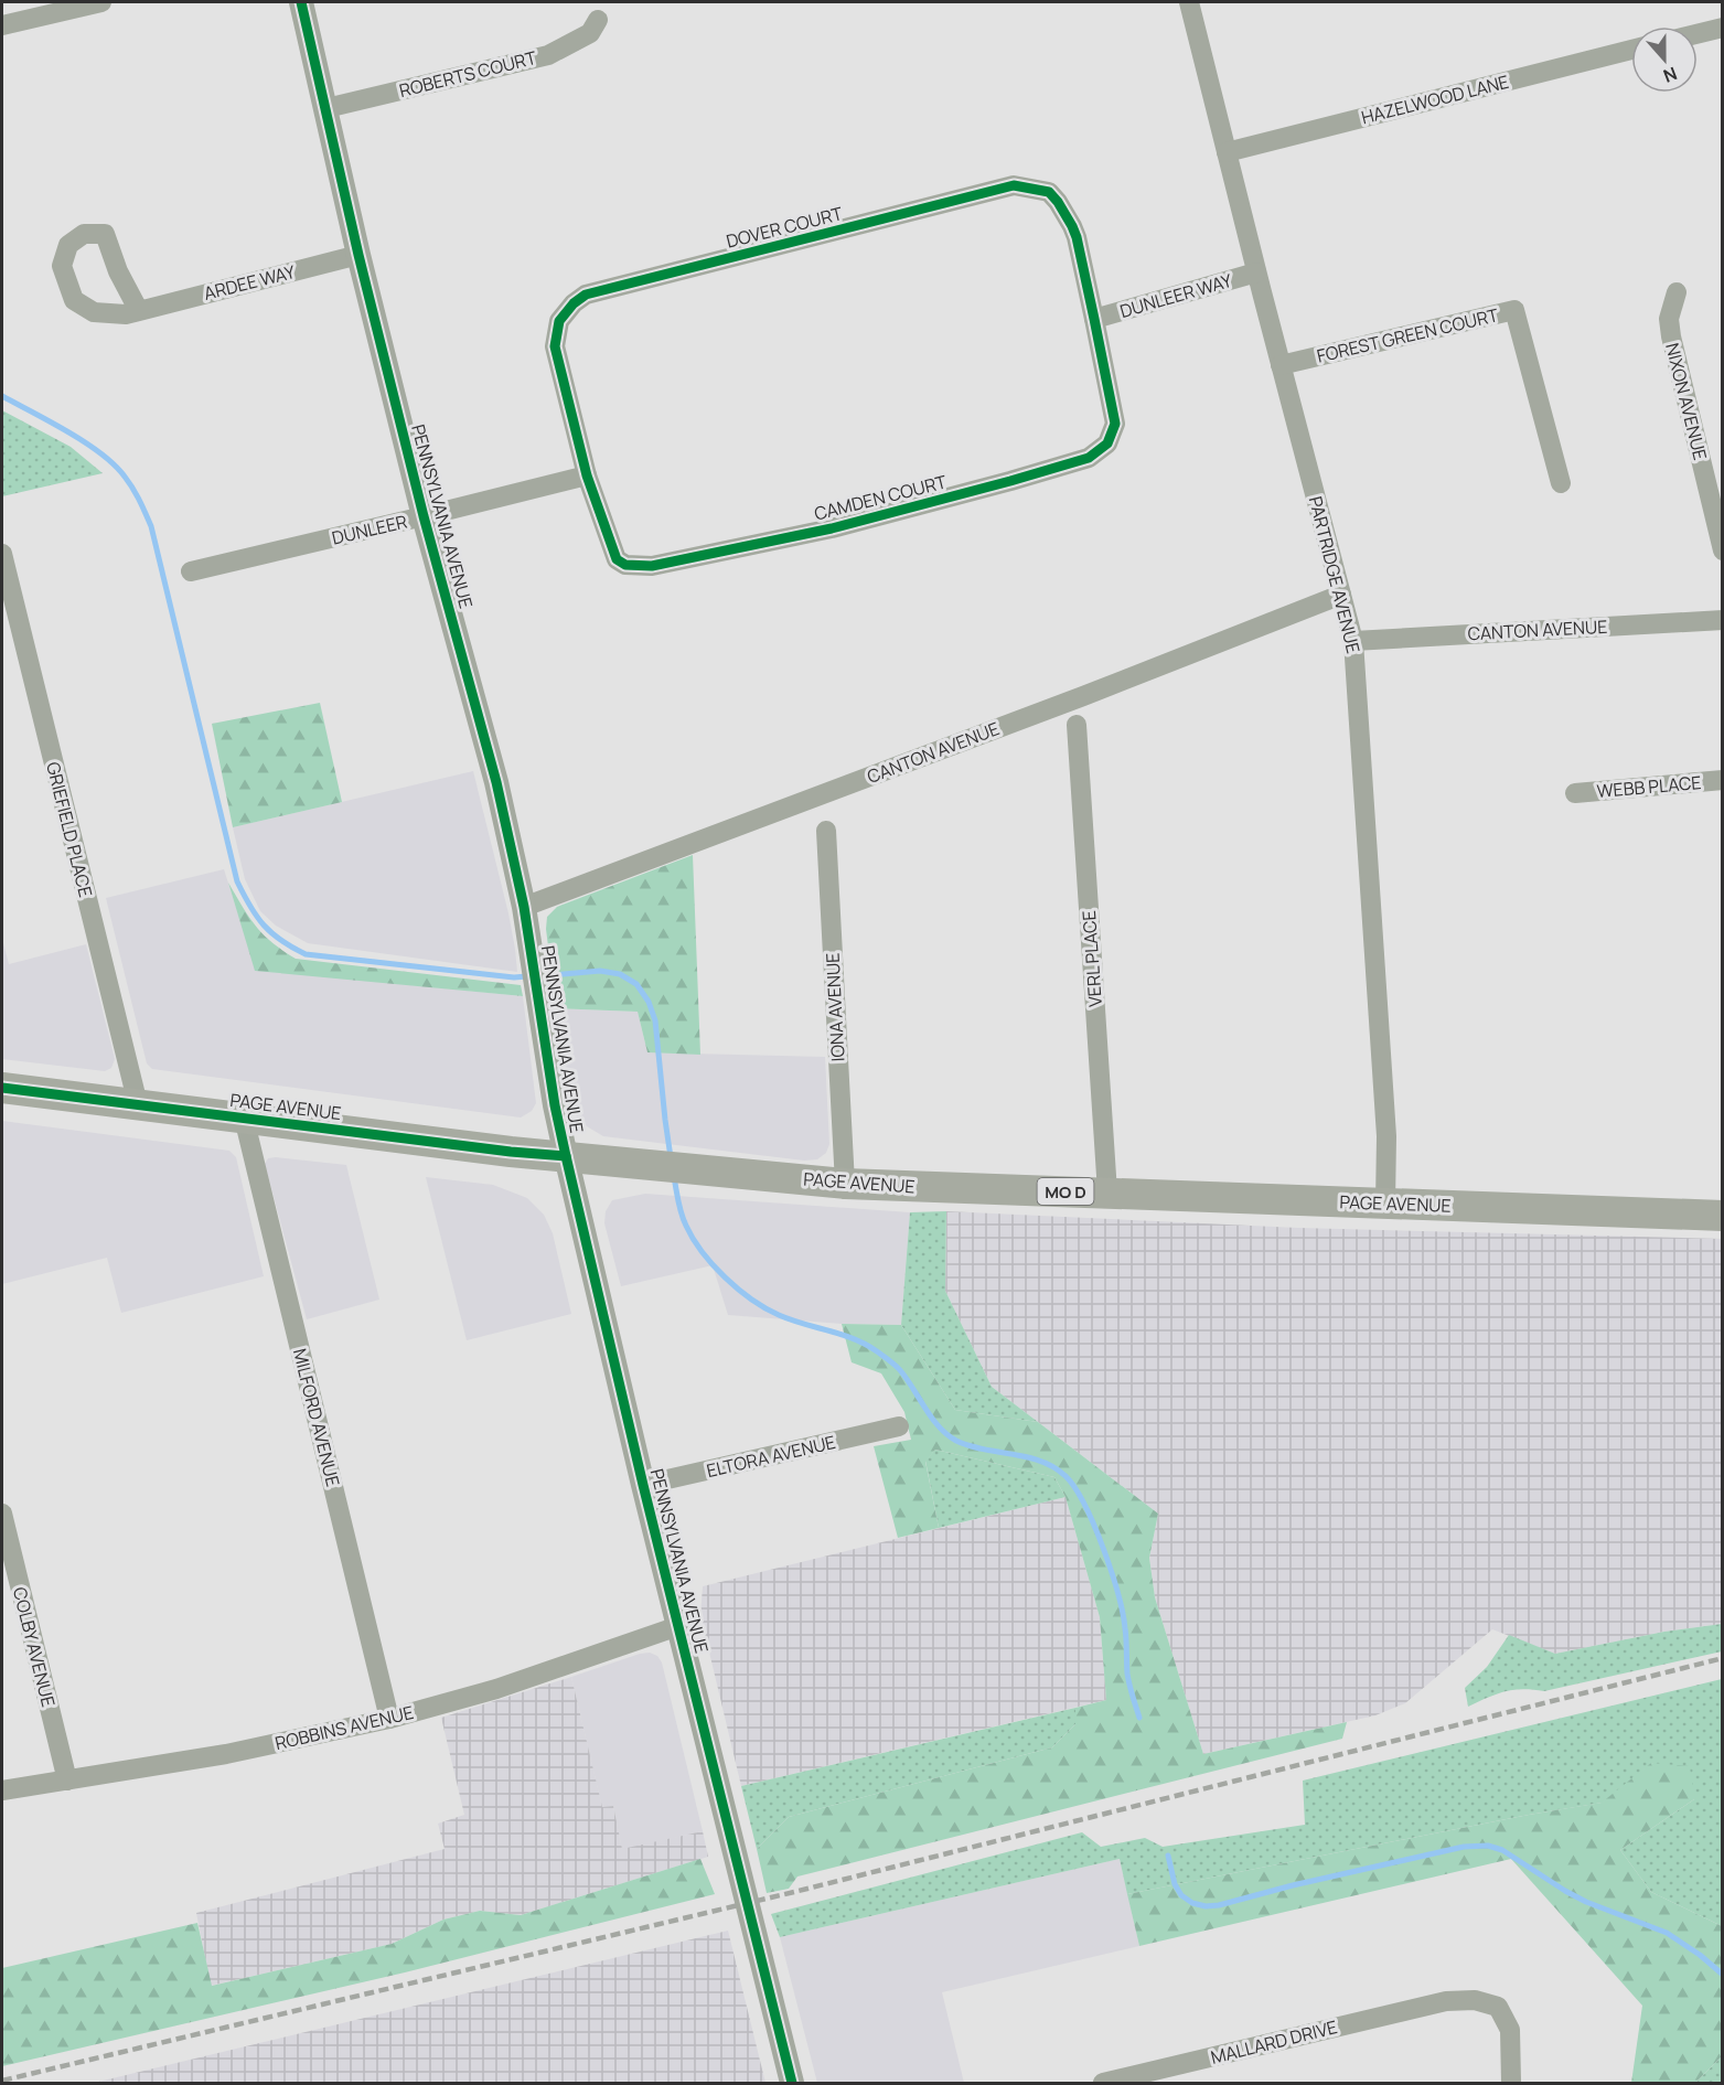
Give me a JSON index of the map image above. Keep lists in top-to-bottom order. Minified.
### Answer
{"streets":{"main road":["PAGE AVENUE","MO D"],"street":["ROBERTS COURT","HAZELWOOD LANE","DOVER COURT","ARDEE WAY","DUNLEER WAY","FOREST GREEN COURT","NIXON AVENUE","CAMDEN COURT","PENNSYLVANIA AVENUE","DUNLEER","PARTRIDGE AVENUE","CANTON AVENUE","WEBB PLACE","GRIEFIELD PLACE","VERL PLACE","IONA AVENUE","MILFORD AVENUE","ELTORA AVENUE","COLBY AVENUE","ROBBINS AVENUE","MALLARD DRIVE"]},"crossings":[["ROBERTS COURT","PENNSYLVANIA AVENUE"],["HAZELWOOD LANE","PARTRIDGE AVENUE"],["DOVER COURT","DUNLEER WAY"],["DOVER COURT","CAMDEN COURT"],["DOVER COURT","DUNLEER"],["ARDEE WAY","PENNSYLVANIA AVENUE"],["DUNLEER WAY","CAMDEN COURT"],["DUNLEER WAY","PARTRIDGE AVENUE"],["FOREST GREEN COURT","PARTRIDGE AVENUE"],["CAMDEN COURT","DUNLEER"],["PENNSYLVANIA AVENUE","DUNLEER"],["PENNSYLVANIA AVENUE","CANTON AVENUE"],["PENNSYLVANIA AVENUE","PAGE AVENUE"],["PENNSYLVANIA AVENUE","ELTORA AVENUE"],["PENNSYLVANIA AVENUE","ROBBINS AVENUE"],["PARTRIDGE AVENUE","CANTON AVENUE"],["PARTRIDGE AVENUE","PAGE AVENUE"],["GRIEFIELD PLACE","PAGE AVENUE"],["VERL PLACE","PAGE AVENUE"],["IONA AVENUE","PAGE AVENUE"],["PAGE AVENUE","MILFORD AVENUE"],["MILFORD AVENUE","ROBBINS AVENUE"],["COLBY AVENUE","ROBBINS AVENUE"]],"north":"bottom"}
